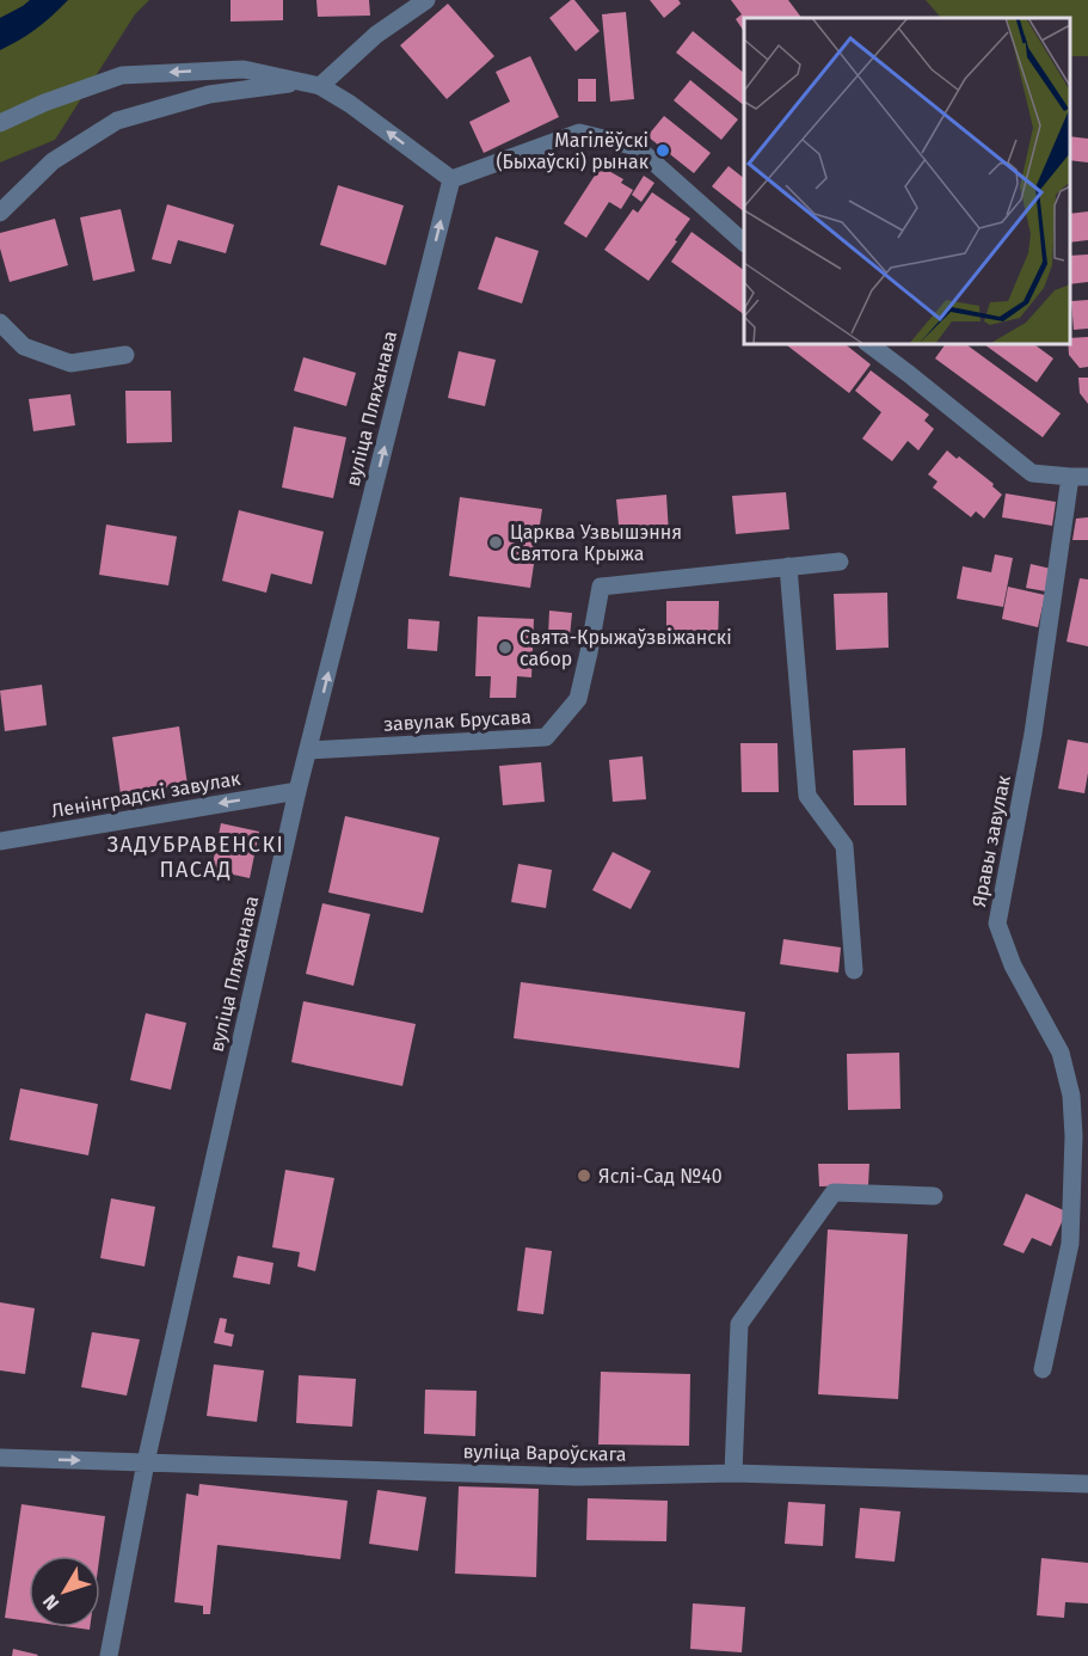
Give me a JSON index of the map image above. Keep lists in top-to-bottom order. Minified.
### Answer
{"streets":{"street":["вуліца Пляханава","завулак Брусава","Ленінградскі завулак","Яравы завулак","вуліца Вароўскага"]},"crossings":[["вуліца Пляханава","завулак Брусава"],["вуліца Пляханава","Ленінградскі завулак"],["вуліца Пляханава","вуліца Вароўскага"]],"one_way":["вуліца Пляханава","Ленінградскі завулак"],"districts":["ЗАДУБРАВЕНСКІ ПАСАД"],"places":["Магілёўскі (Быхаўскі) рынак","Царква Узвышэння Святога Крыжа","Свята-Крыжаўзвіжанскі сабор","Яслі-Сад №40"],"north":"bottom left"}
